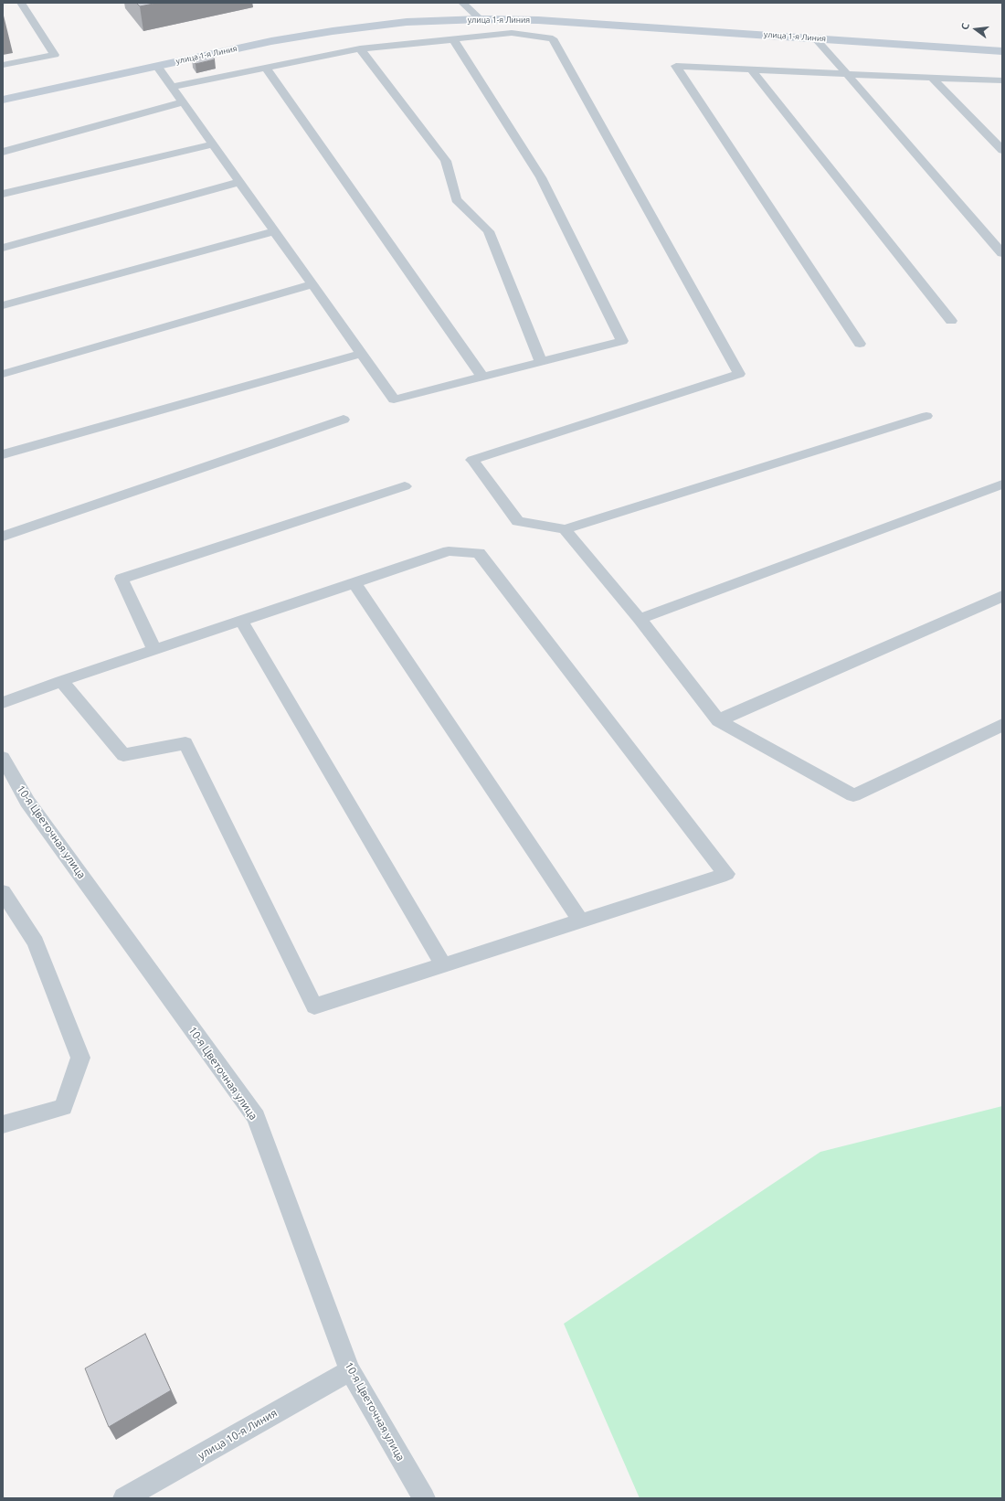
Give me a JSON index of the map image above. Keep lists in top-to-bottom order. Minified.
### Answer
{"streets":{"main road":["улица 1-я Линия"],"lane":["10-я Цветочная улица","улица 10-я Линия"]},"crossings":[["10-я Цветочная улица","улица 10-я Линия"]],"north":"left"}
